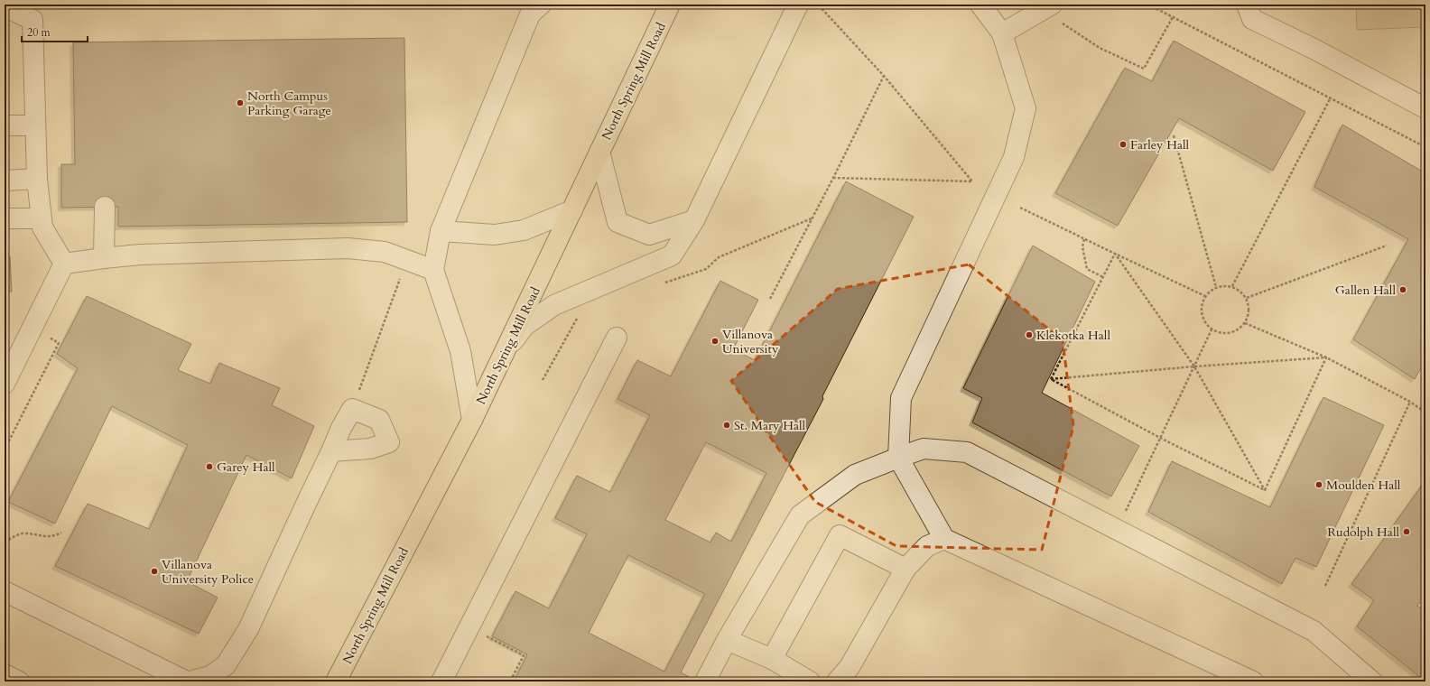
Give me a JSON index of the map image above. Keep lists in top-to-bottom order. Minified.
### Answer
{"streets":{"main road":["North Spring Mill Road"]},"places":["North Campus Parking Garage","Farley Hall","Gallen Hall","Klekotka Hall","Villanova University","St. Mary Hall","Garey Hall","Moulden Hall","Rudolph Hall","Villanova University Police"],"scale_bar":"20 m"}
